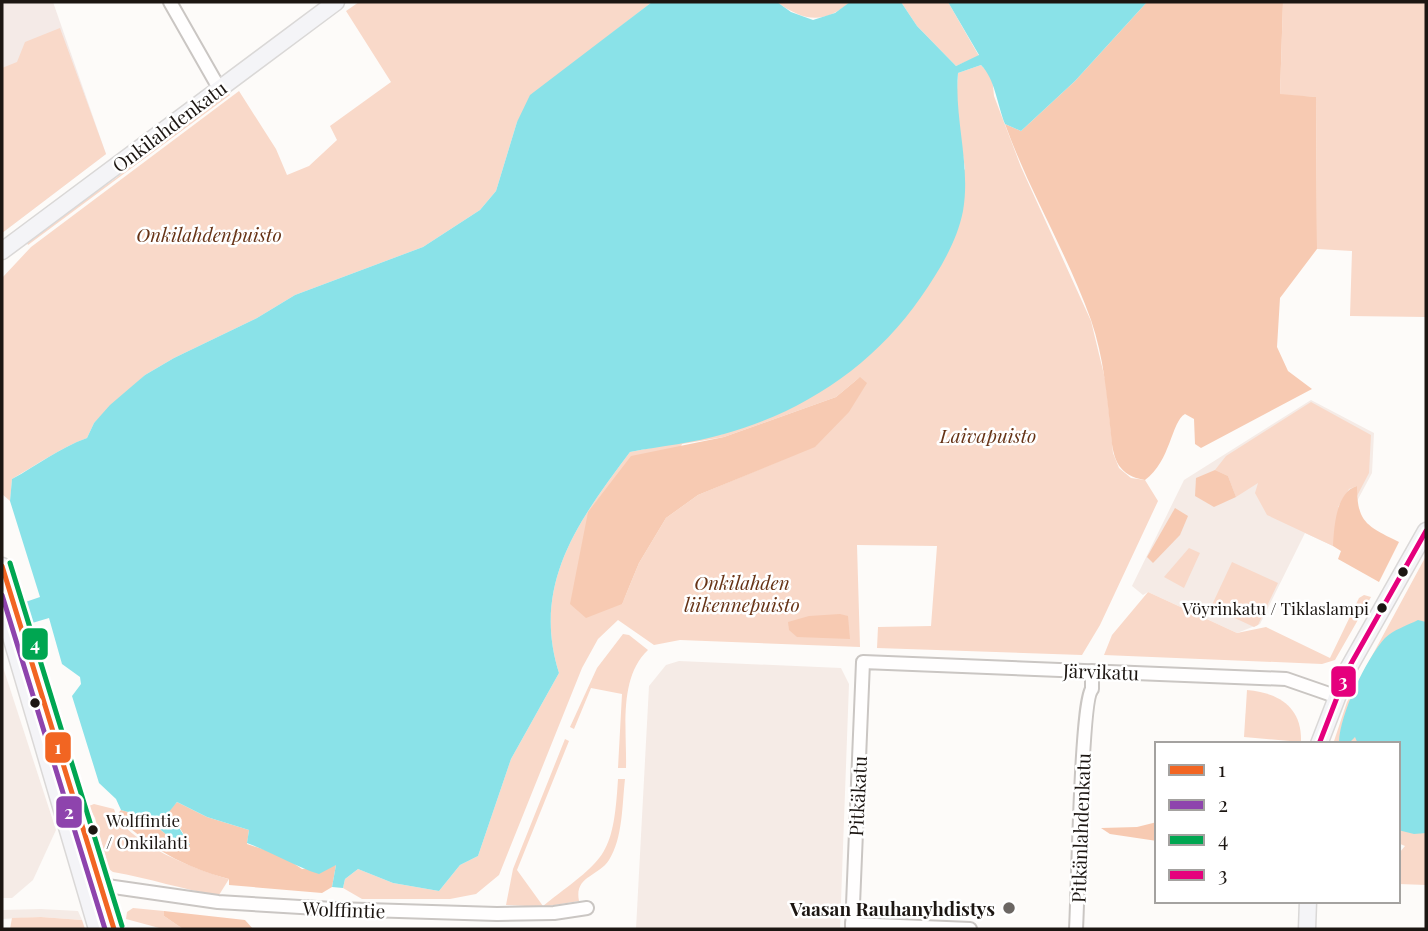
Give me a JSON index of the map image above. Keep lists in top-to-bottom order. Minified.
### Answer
{"streets":{"main road":["Onkilahdenkatu"],"street":["Järvikatu","Pitkäkatu","Pitkänlahdenkatu","Wolffintie"]},"crossings":[["Järvikatu","Pitkäkatu"],["Järvikatu","Pitkänlahdenkatu"]],"parks":["Onkilahdenpuisto","Laivapuisto","Onkilahden liikennepuisto"],"places":["Vöyrinkatu / Tiklaslampi","Wolffintie / Onkilahti","Vaasan Rauhanyhdistys"],"lines":["transit line 3","transit line 4","transit line 1","transit line 2"],"legend":["1","2","4","3"]}
